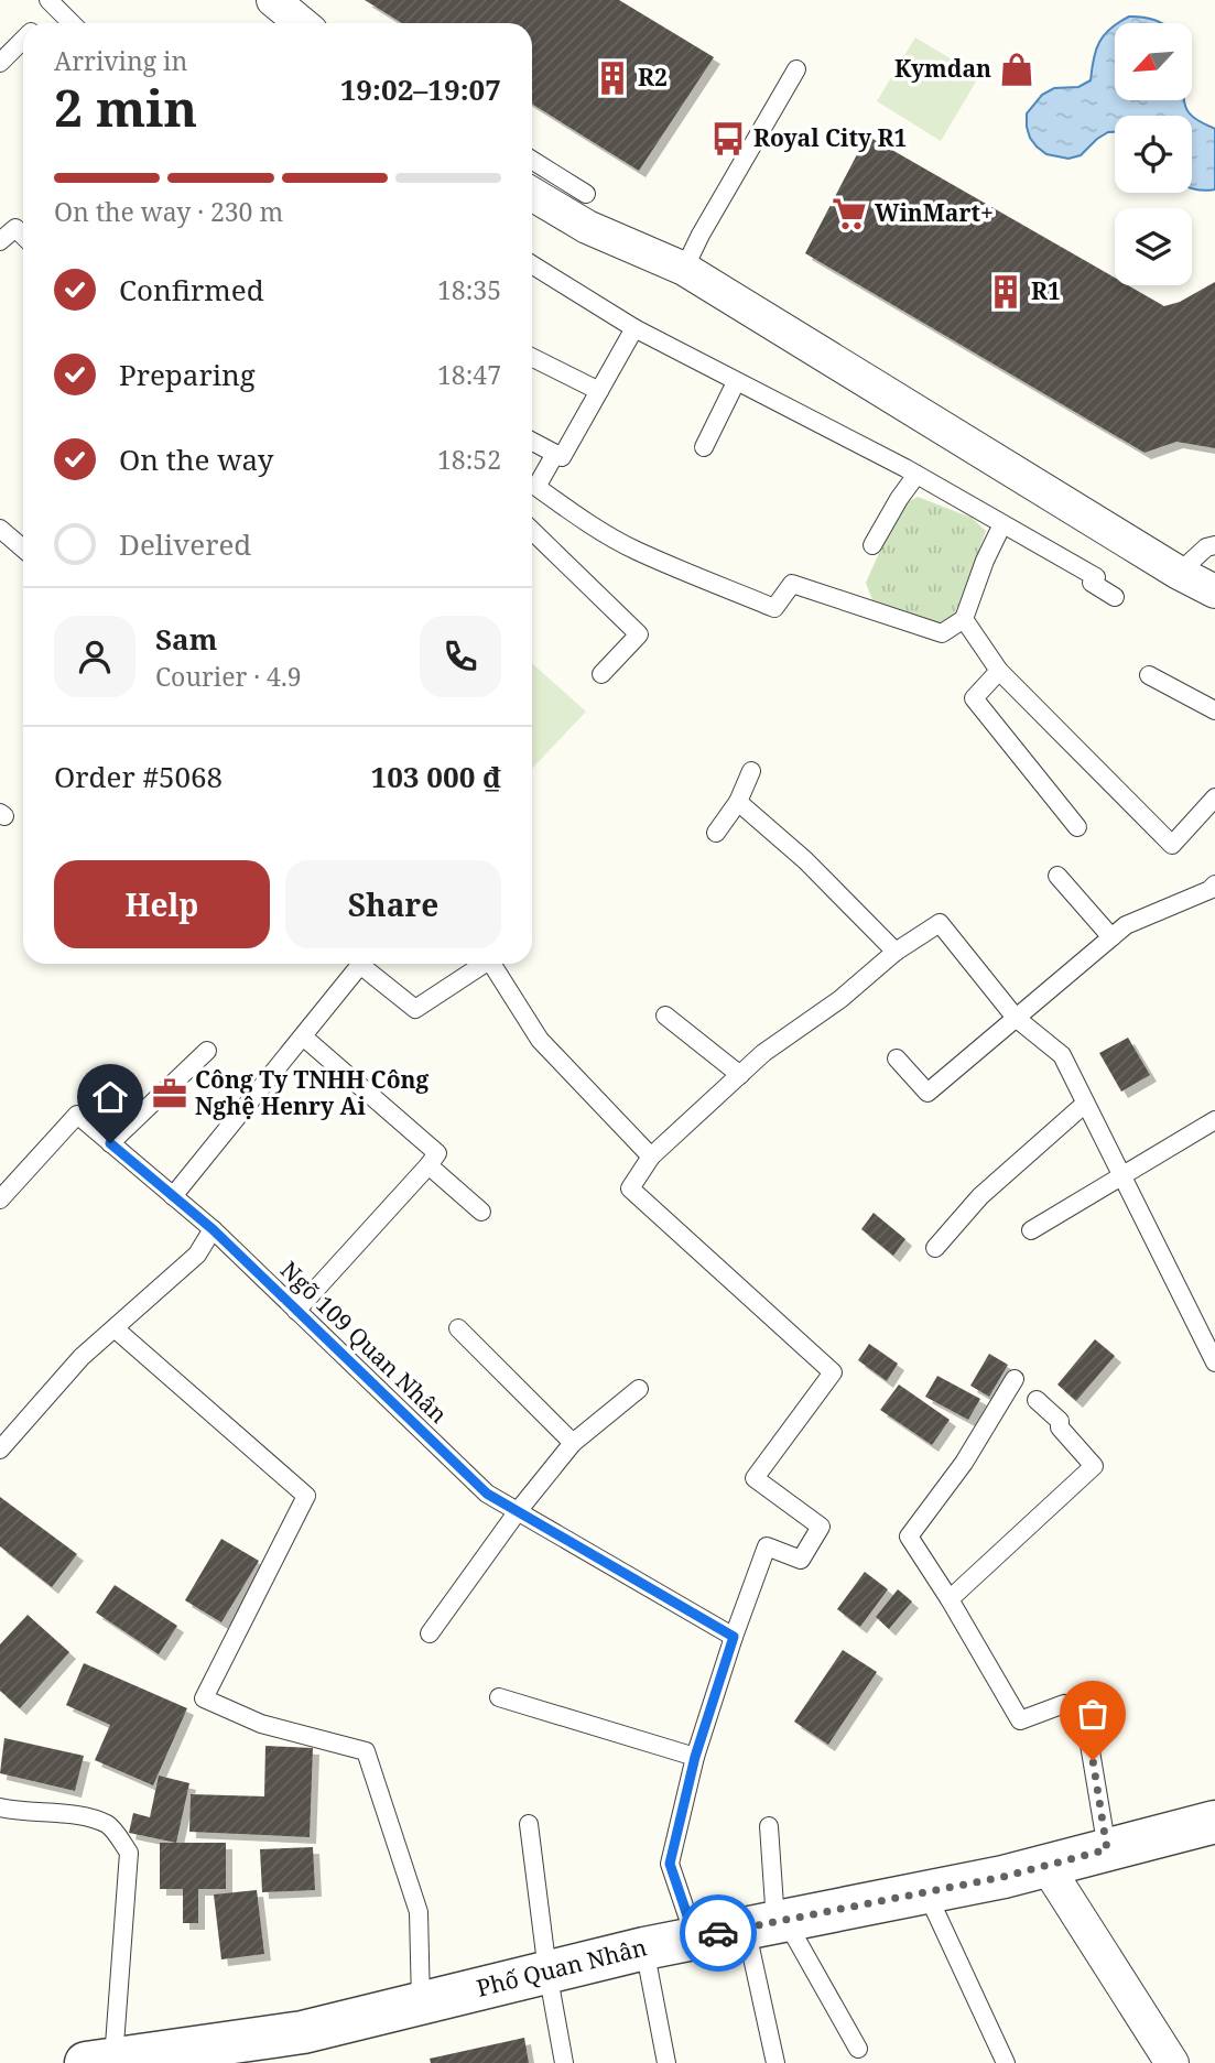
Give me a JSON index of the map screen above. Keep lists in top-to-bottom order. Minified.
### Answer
{"streets":{"street":["Phố Quan Nhân"],"lane":["Ngõ 109 Quan Nhân"]},"places":{"shop":["Kymdan"],"building":["R2","R1"],"bus stop":["Royal City R1"],"supermarket":["WinMart+"],"office":["Công Ty TNHH Công Nghệ Henry Ai"]},"north":"bottom left","page":{"heading":["2 min","Arriving in","19:02–19:07"],"panel":["Sam","Courier · 4.9","Order #5068","103 000 ₫"],"bar":"On the way · 230 m","list":[["Confirmed","18:35"],["Preparing","18:47"],["On the way","18:52"],"Delivered"],"buttons":["Help","Share"]}}
